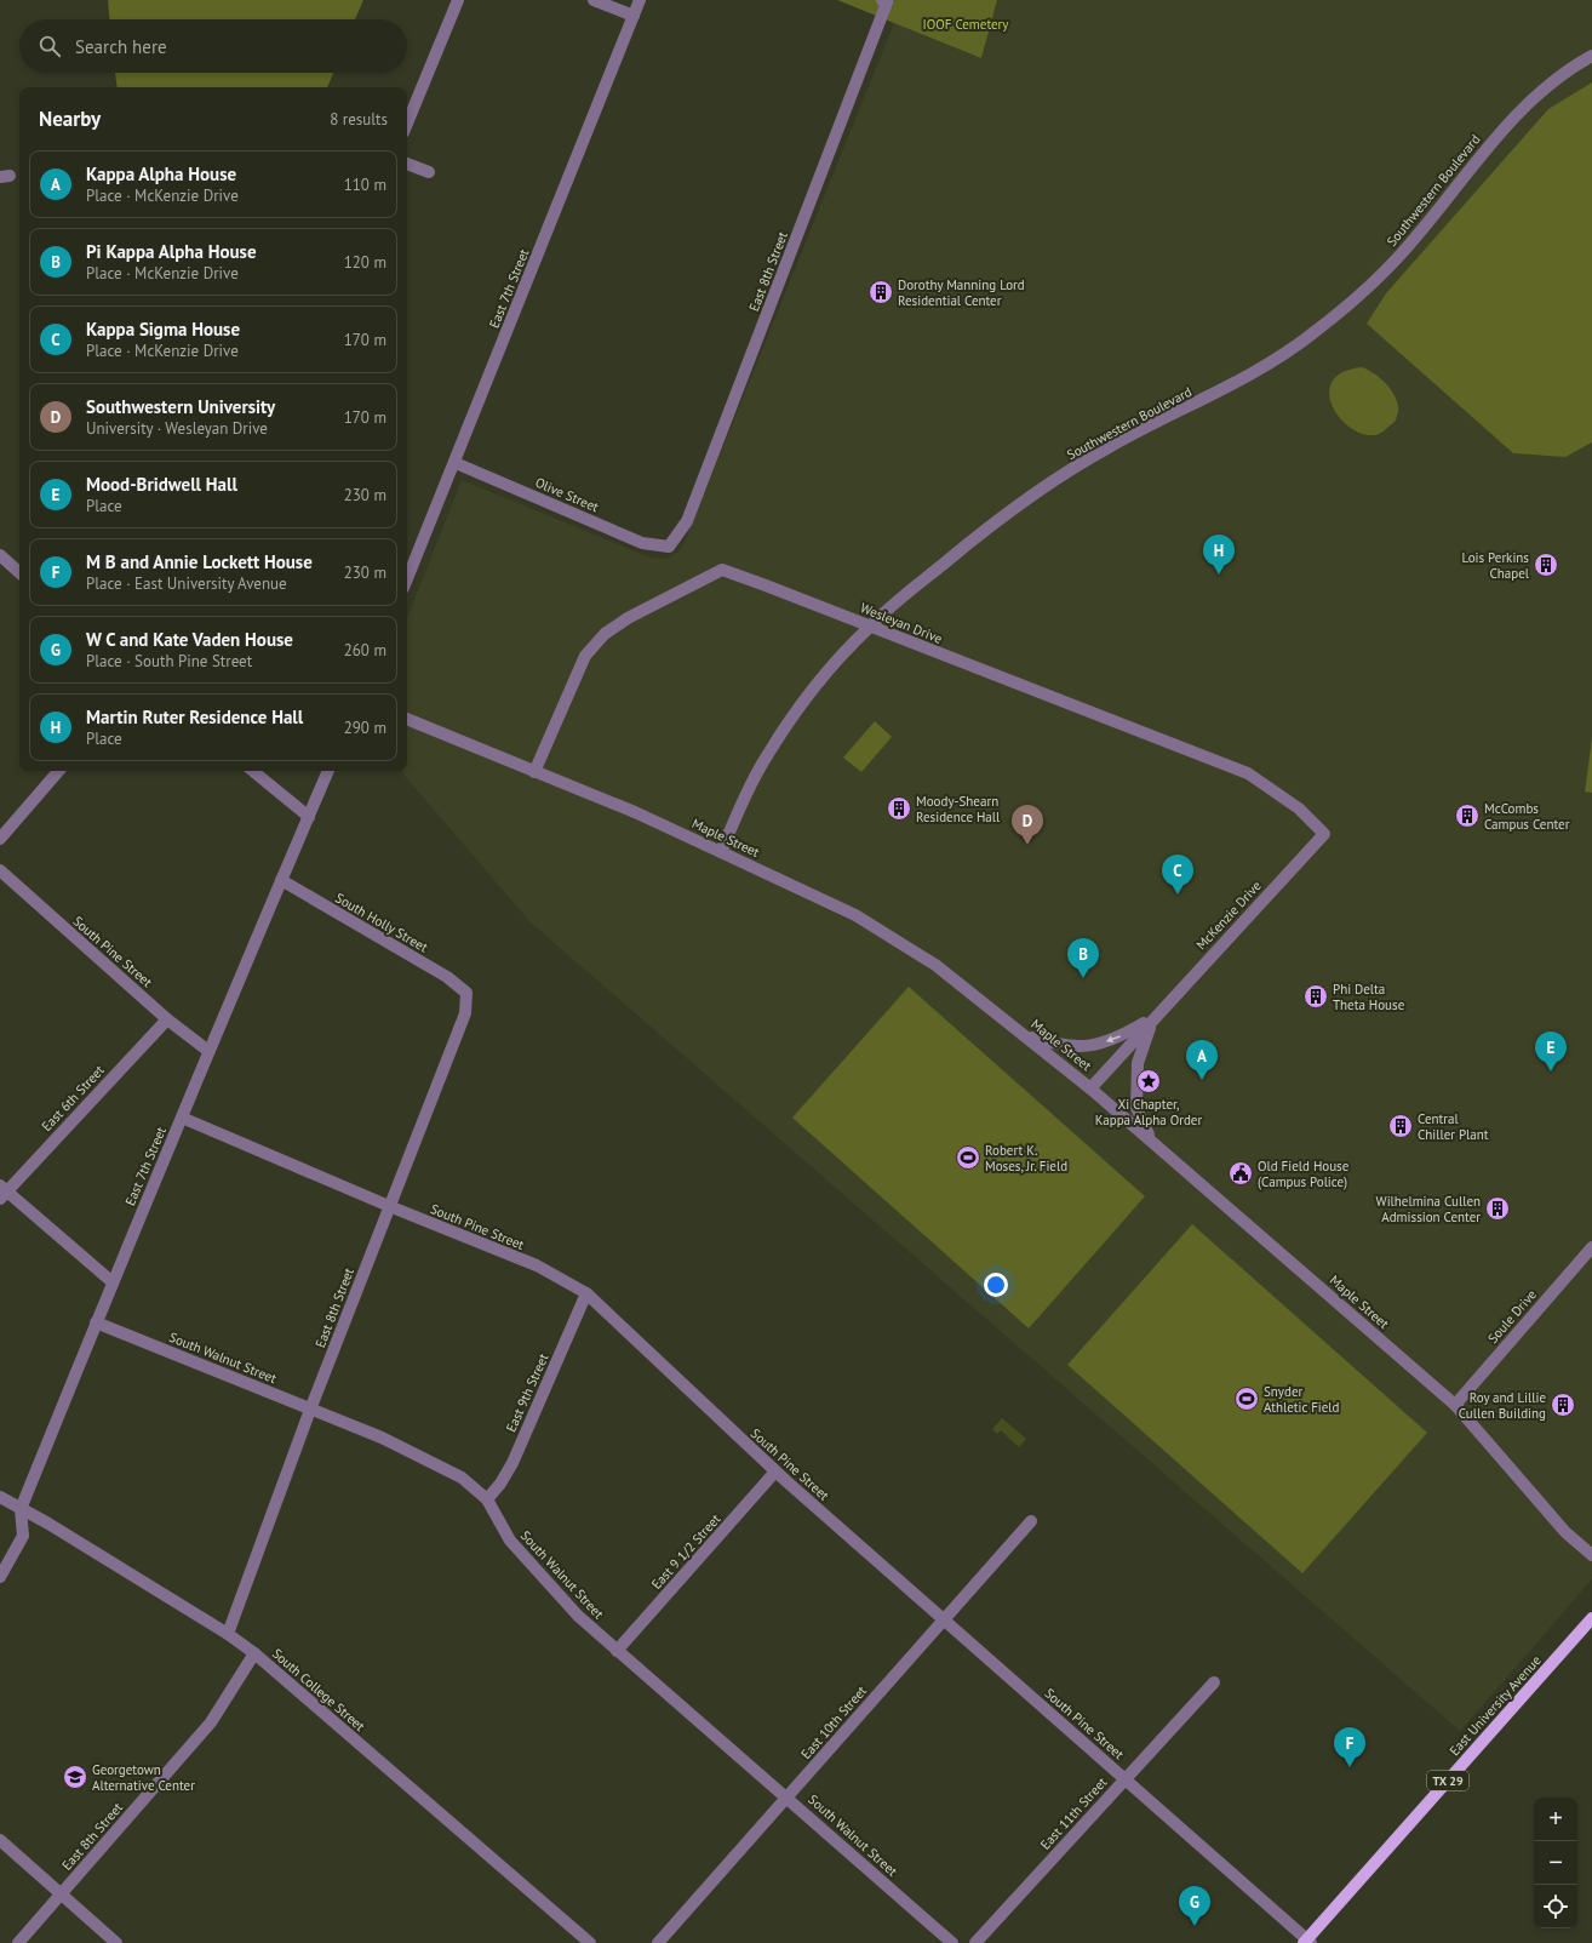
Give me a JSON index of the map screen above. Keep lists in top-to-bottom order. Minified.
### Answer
{"streets":{"main road":["East University Avenue","TX 29"],"street":["Southwestern Boulevard","East 8th Street","East 7th Street","Olive Street","Wesleyan Drive","Maple Street","McKenzie Drive","South Holly Street","South Pine Street","East 6th Street","Soule Drive","South Walnut Street","East 9th Street","East 9 1/2 Street","South College Street","East 10th Street","East 11th Street"]},"crossings":[["Southwestern Boulevard","Wesleyan Drive"],["Southwestern Boulevard","Maple Street"],["East 8th Street","Olive Street"],["East 8th Street","South Holly Street"],["East 8th Street","South Pine Street"],["East 8th Street","South Walnut Street"],["East 8th Street","South College Street"],["East 7th Street","Olive Street"],["East 7th Street","South Holly Street"],["East 7th Street","South Pine Street"],["East 7th Street","South Walnut Street"],["East 7th Street","South College Street"],["Wesleyan Drive","Maple Street"],["Wesleyan Drive","McKenzie Drive"],["Maple Street","McKenzie Drive"],["Maple Street","Soule Drive"],["South Pine Street","East 6th Street"],["South Pine Street","East 9th Street"],["South Pine Street","East 9 1/2 Street"],["South Pine Street","East University Avenue"],["South Pine Street","East 10th Street"],["South Pine Street","East 11th Street"],["South Walnut Street","East 9th Street"],["South Walnut Street","East 9 1/2 Street"],["South Walnut Street","East 10th Street"]],"parks":["IOOF Cemetery"],"places":{"building":["Dorothy Manning Lord Residential Center","Lois Perkins Chapel","Moody-Shearn Residence Hall","McCombs Campus Center","Phi Delta Theta House","Central Chiller Plant","Wilhelmina Cullen Admission Center","Roy and Lillie Cullen Building"],"place":["Xi Chapter, Kappa Alpha Order"],"sports":["Robert K. Moses, Jr. Field","Snyder Athletic Field"],"public building":["Old Field House (Campus Police)"],"school or university":["Georgetown Alternative Center"]},"page":{"search":"Search here","heading":["Nearby","8 results"],"list":[{"mark":"A","name":"Kappa Alpha House","note":"Place · McKenzie Drive","value":"110 m"},{"mark":"B","name":"Pi Kappa Alpha House","note":"Place · McKenzie Drive","value":"120 m"},{"mark":"C","name":"Kappa Sigma House","note":"Place · McKenzie Drive","value":"170 m"},{"mark":"D","name":"Southwestern University","note":"University · Wesleyan Drive","value":"170 m"},{"mark":"E","name":"Mood-Bridwell Hall","note":"Place","value":"230 m"},{"mark":"F","name":"M B and Annie Lockett House","note":"Place · East University Avenue","value":"230 m"},{"mark":"G","name":"W C and Kate Vaden House","note":"Place · South Pine Street","value":"260 m"},{"mark":"H","name":"Martin Ruter Residence Hall","note":"Place","value":"290 m"}],"pins":["H","D","C","B","E","A","F","G"],"map_buttons":["+","−"]}}
